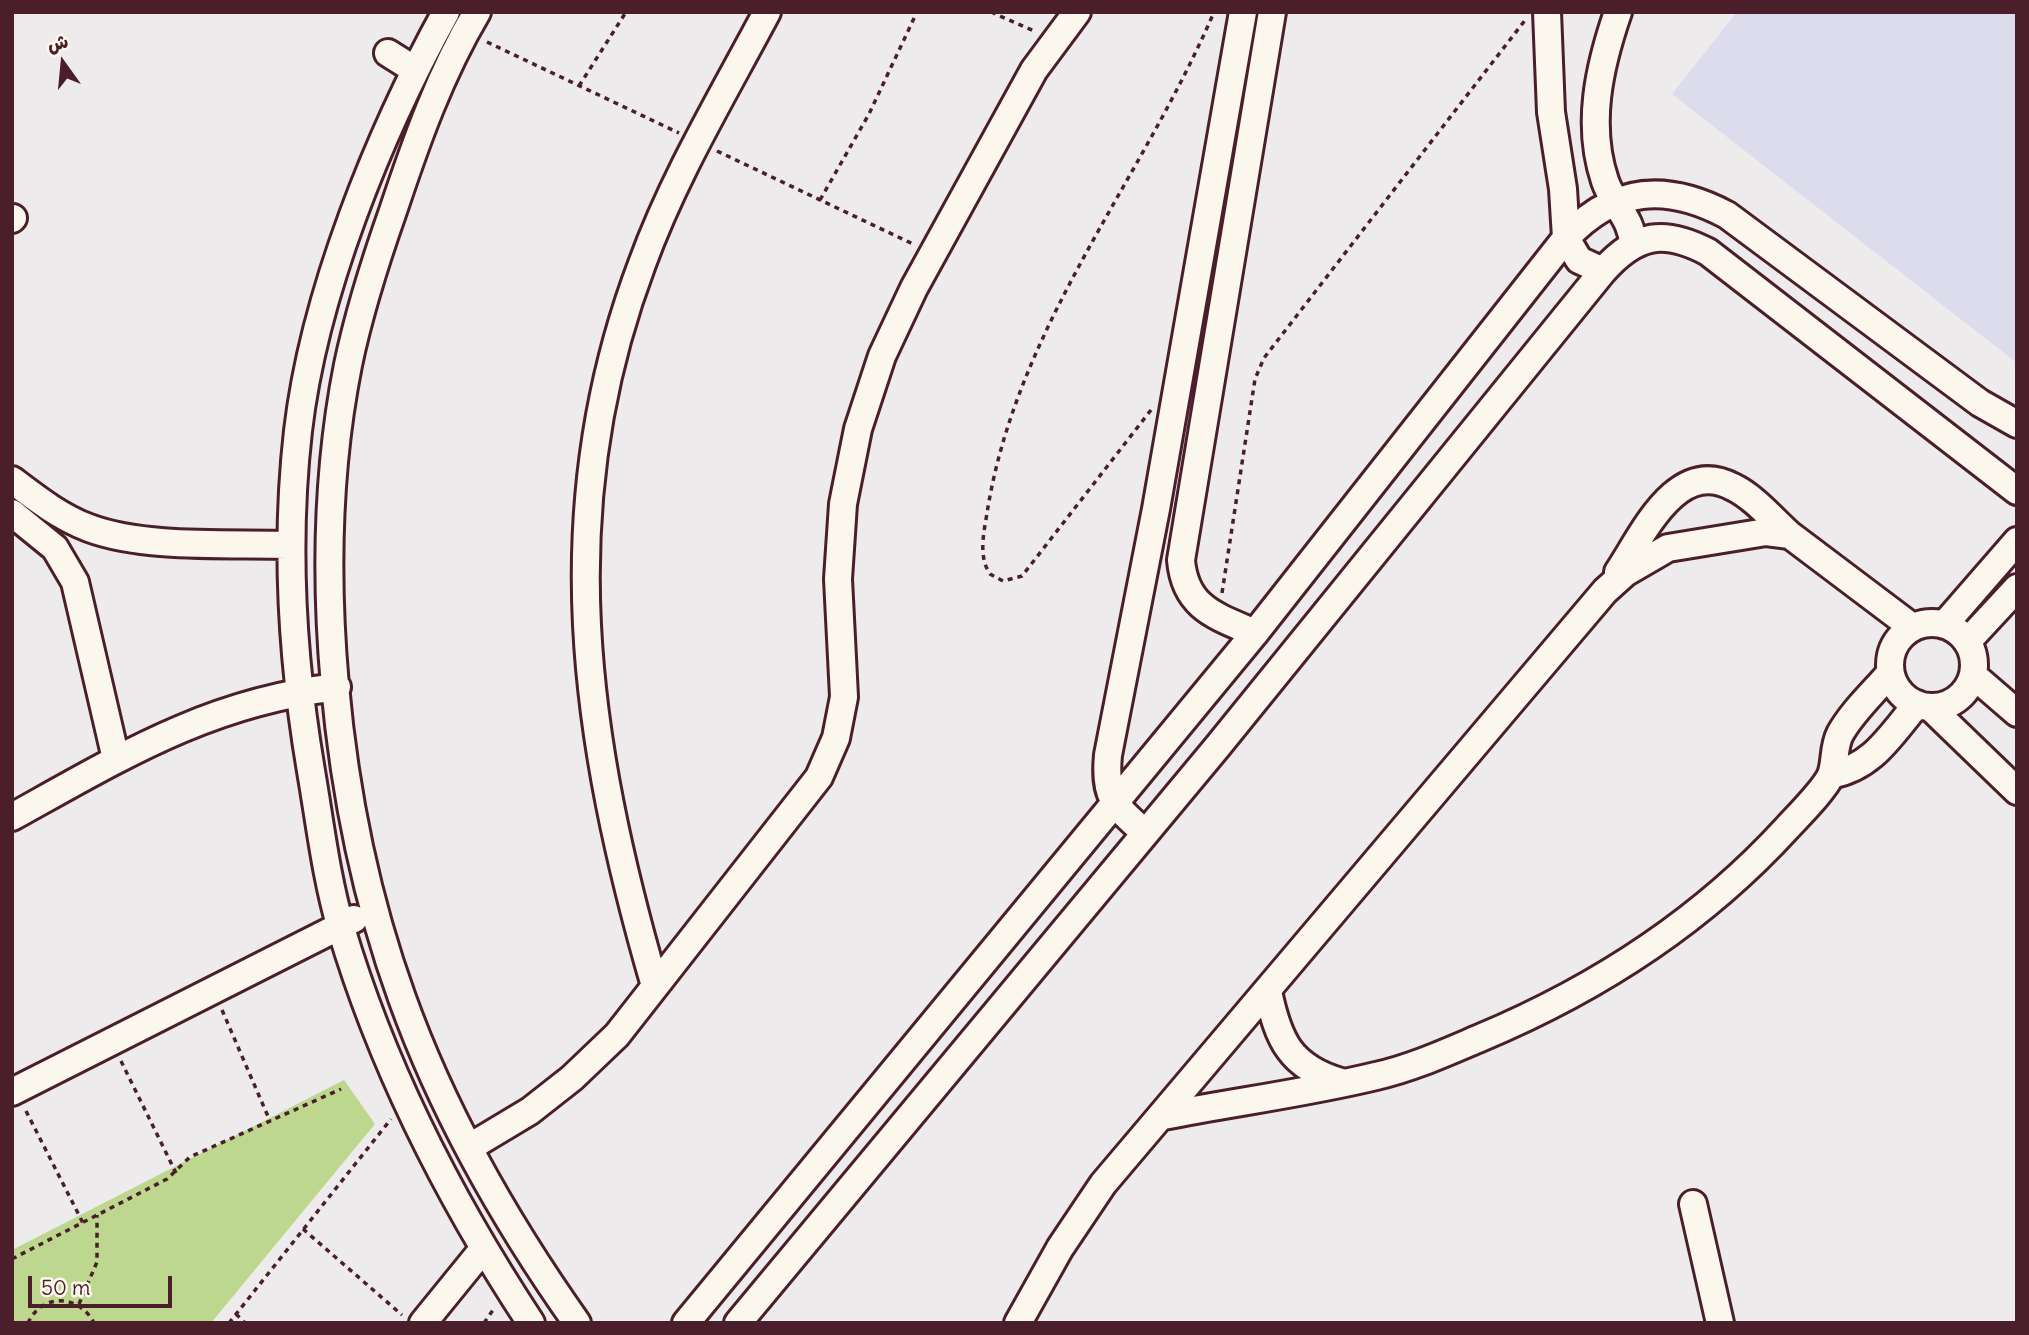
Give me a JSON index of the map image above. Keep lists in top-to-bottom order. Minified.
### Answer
{"scale_bar":"50 m","north":"top"}
